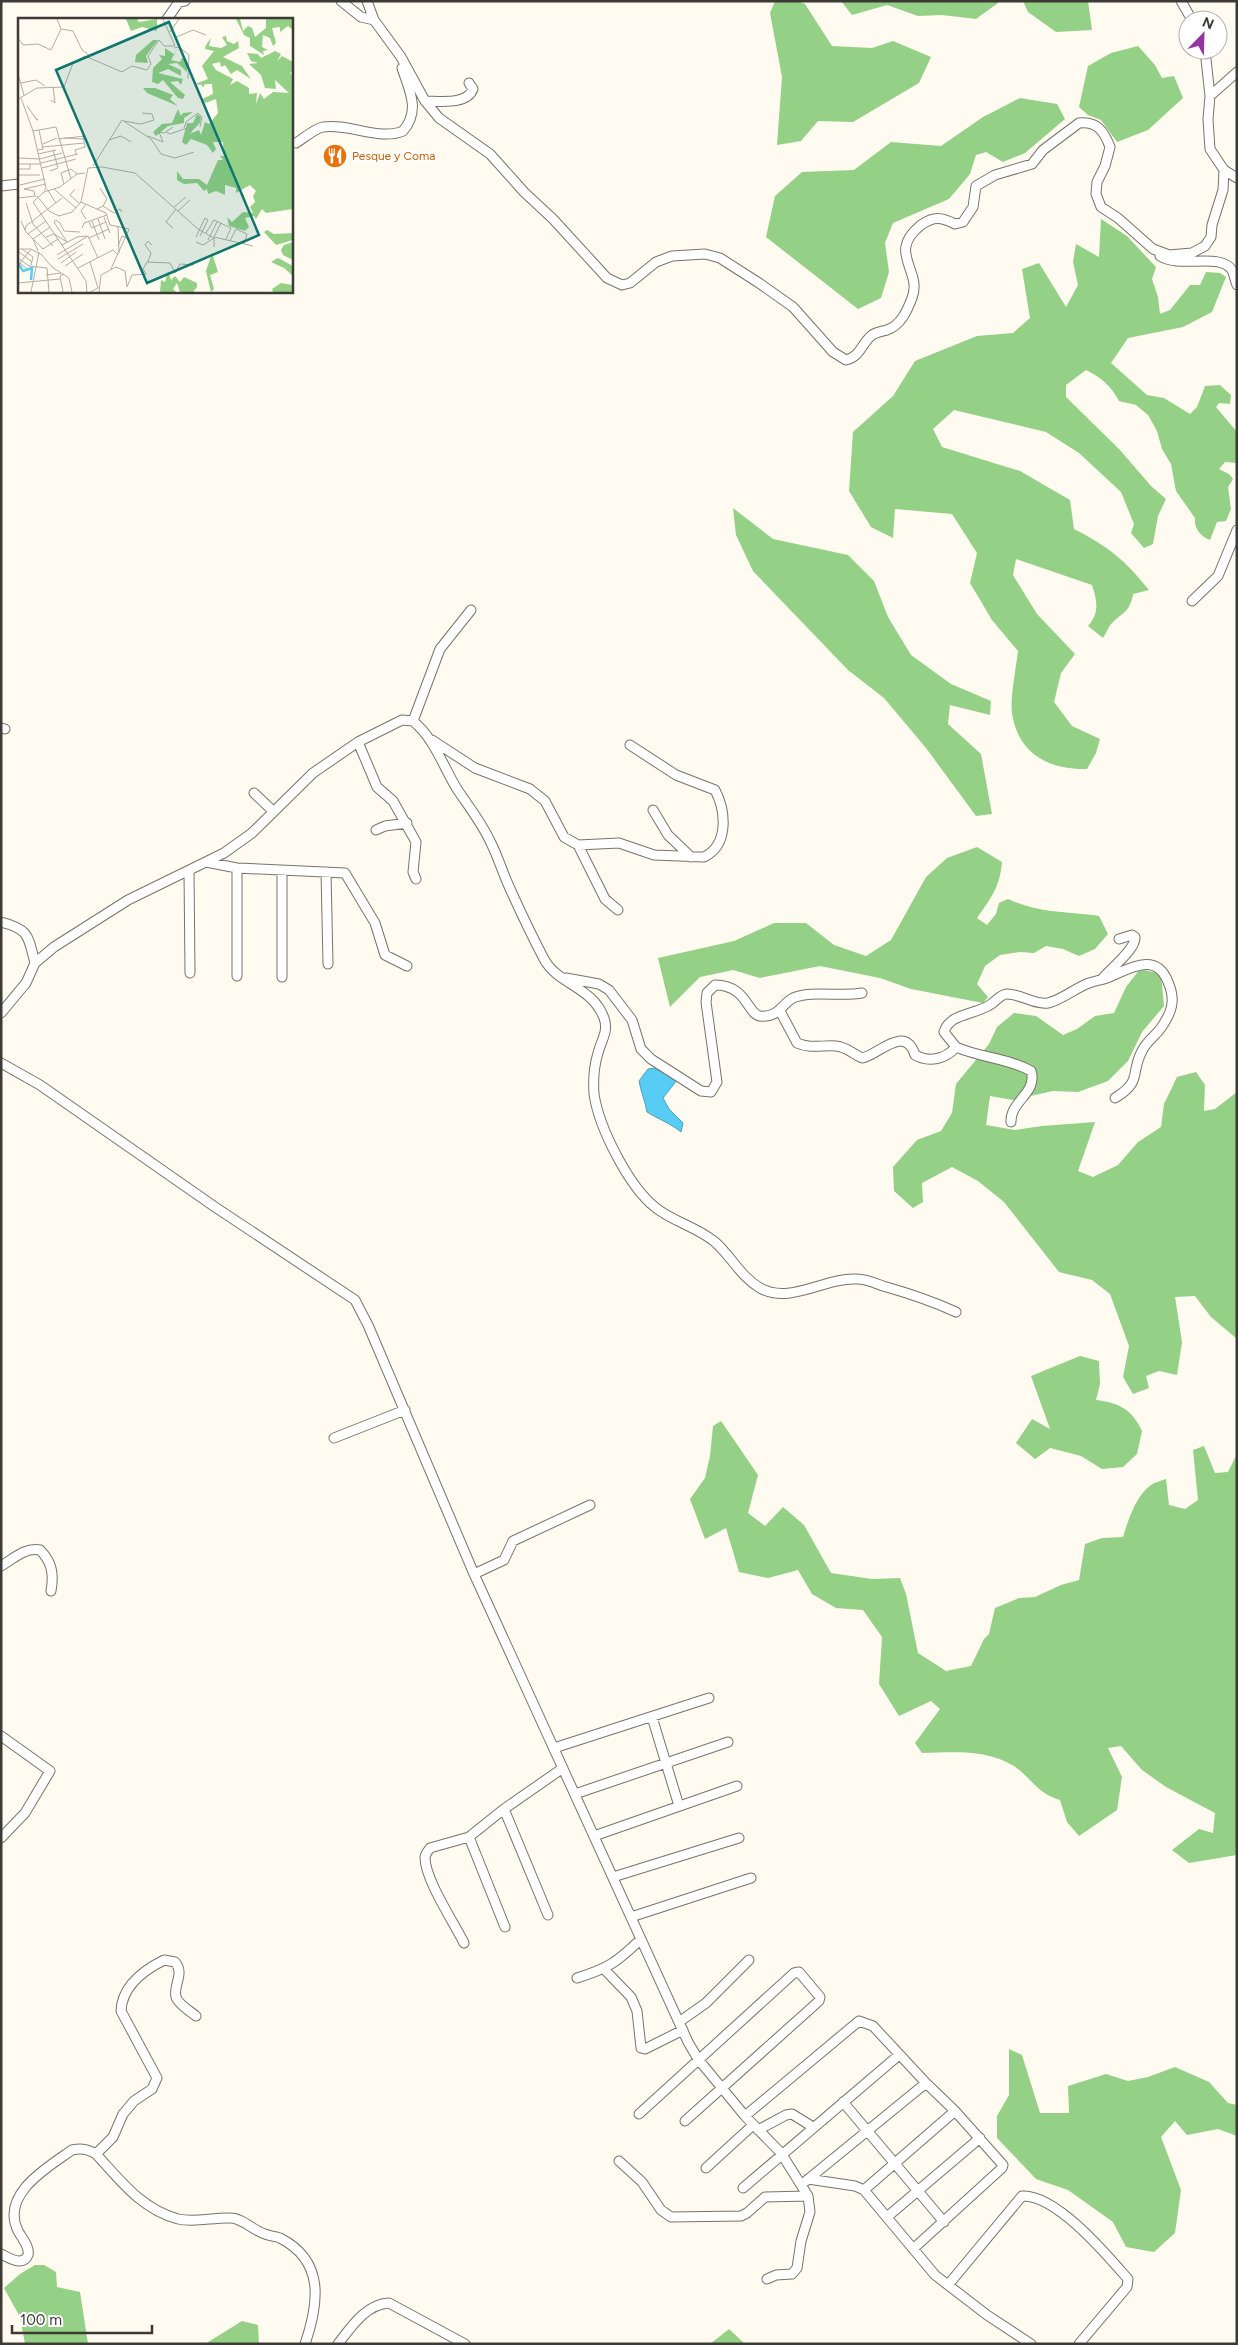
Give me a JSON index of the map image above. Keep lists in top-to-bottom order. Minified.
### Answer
{"places":{"restaurant":["Pesque y Coma"]},"scale_bar":"100 m","north":"top right"}
